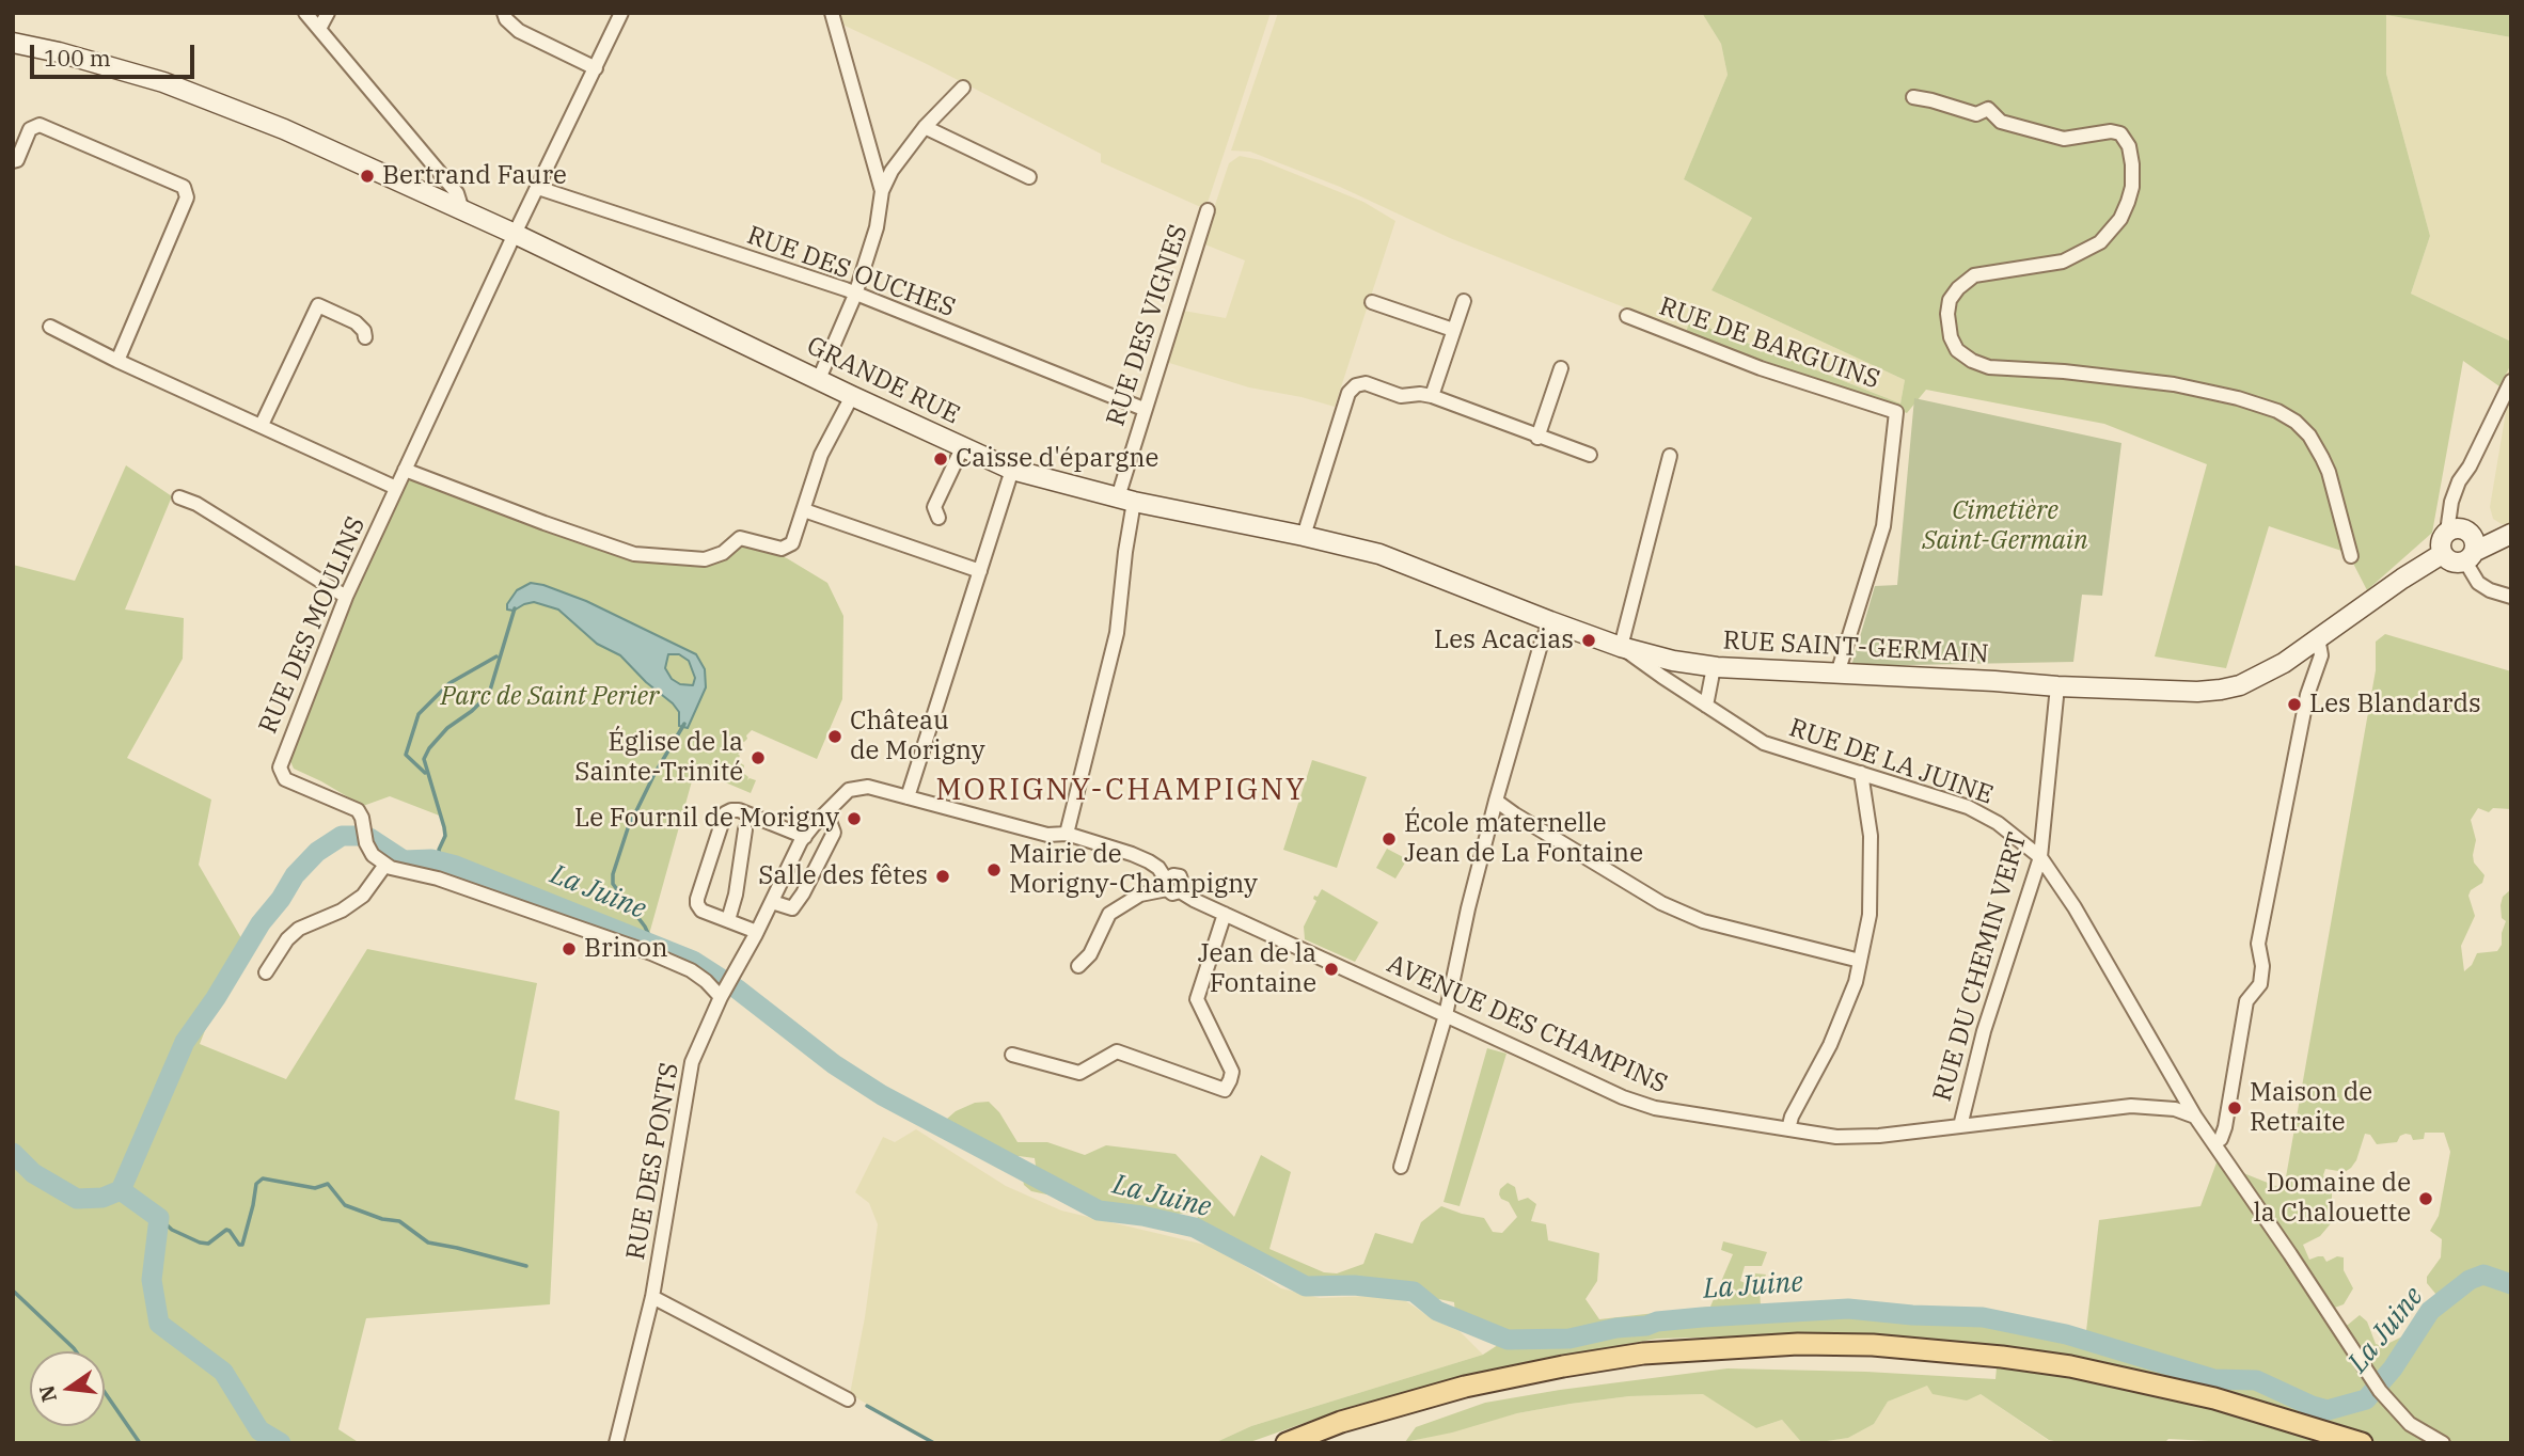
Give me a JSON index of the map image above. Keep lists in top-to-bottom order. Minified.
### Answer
{"streets":{"main road":["GRANDE RUE","RUE SAINT-GERMAIN"],"street":["RUE DES OUCHES","RUE DES VIGNES","RUE DE BARGUINS","RUE DES MOULINS","RUE DE LA JUINE","RUE DU CHEMIN VERT","AVENUE DES CHAMPINS","RUE DES PONTS"]},"crossings":[["RUE DES OUCHES","RUE DES VIGNES"],["RUE DES OUCHES","RUE DES MOULINS"],["RUE DES VIGNES","GRANDE RUE"],["RUE DES VIGNES","AVENUE DES CHAMPINS"],["RUE DE BARGUINS","RUE SAINT-GERMAIN"],["GRANDE RUE","RUE DES MOULINS"],["GRANDE RUE","RUE SAINT-GERMAIN"],["RUE SAINT-GERMAIN","RUE DE LA JUINE"],["RUE SAINT-GERMAIN","RUE DU CHEMIN VERT"],["RUE DE LA JUINE","RUE DU CHEMIN VERT"],["RUE DE LA JUINE","AVENUE DES CHAMPINS"],["RUE DU CHEMIN VERT","AVENUE DES CHAMPINS"],["AVENUE DES CHAMPINS","RUE DES PONTS"]],"districts":["MORIGNY-CHAMPIGNY"],"water":["La Juine"],"parks":["Cimetière Saint-Germain","Parc de Saint Perier"],"places":["Bertrand Faure","Caisse d'épargne","Les Acacias","Les Blandards","Château de Morigny","Église de la Sainte-Trinité","Le Fournil de Morigny","École maternelle Jean de La Fontaine","Mairie de Morigny-Champigny","Salle des fêtes","Brinon","Jean de la Fontaine","Maison de Retraite","Domaine de la Chalouette"],"scale_bar":"100 m","north":"left"}
